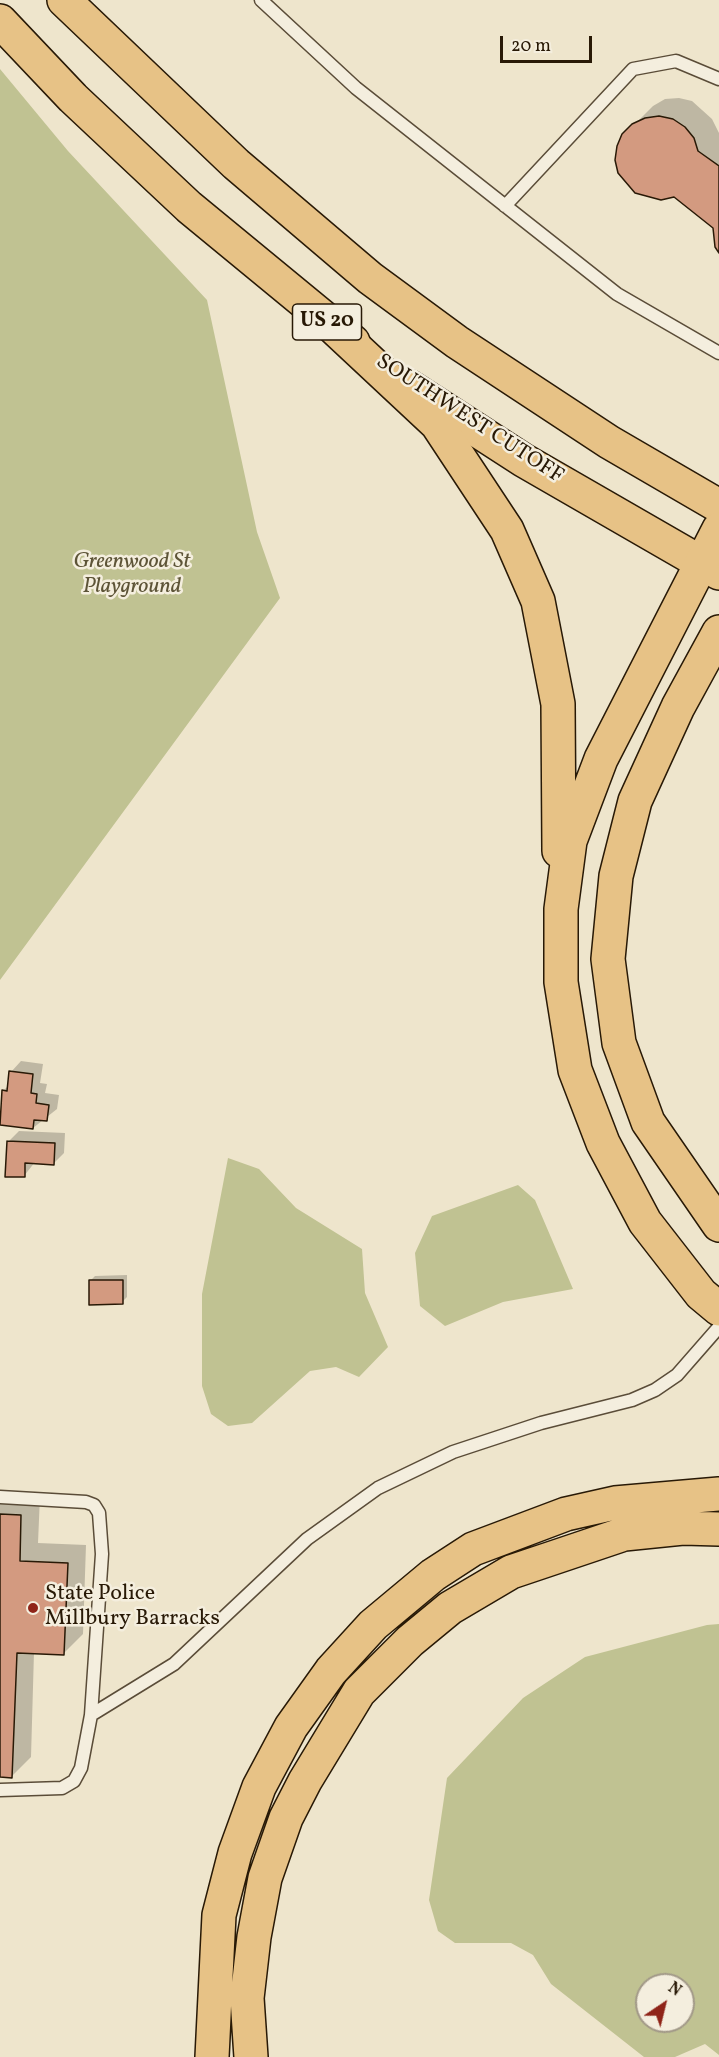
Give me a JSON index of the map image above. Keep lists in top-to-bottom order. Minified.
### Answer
{"streets":{"main road":["US 20","SOUTHWEST CUTOFF"]},"parks":["Greenwood St Playground"],"places":["State Police Millbury Barracks"],"scale_bar":"20 m","north":"top right"}
